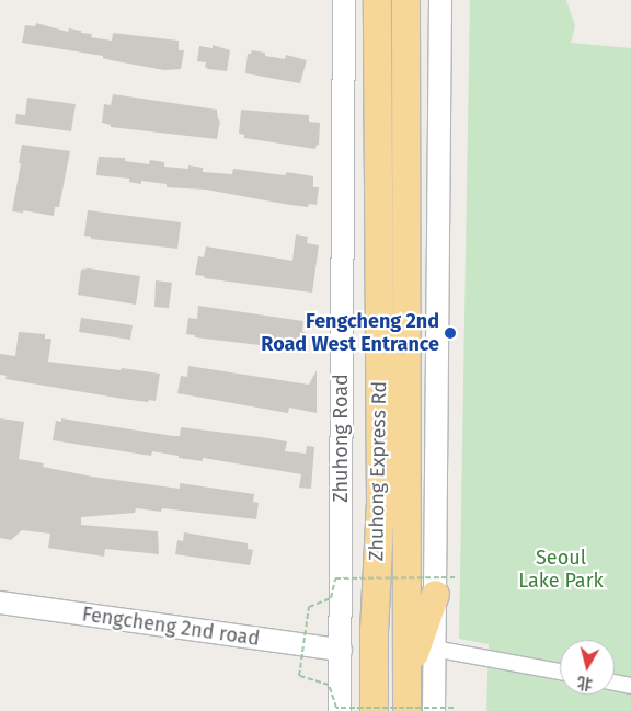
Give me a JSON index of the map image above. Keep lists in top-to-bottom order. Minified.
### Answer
{"streets":{"highway":["Zhuhong Express Rd"],"main road":["Zhuhong Road","Fengcheng 2nd road"]},"crossings":[["Zhuhong Road","Fengcheng 2nd road"]],"parks":["Seoul Lake Park"],"places":["Fengcheng 2nd Road West Entrance"],"north":"bottom"}
